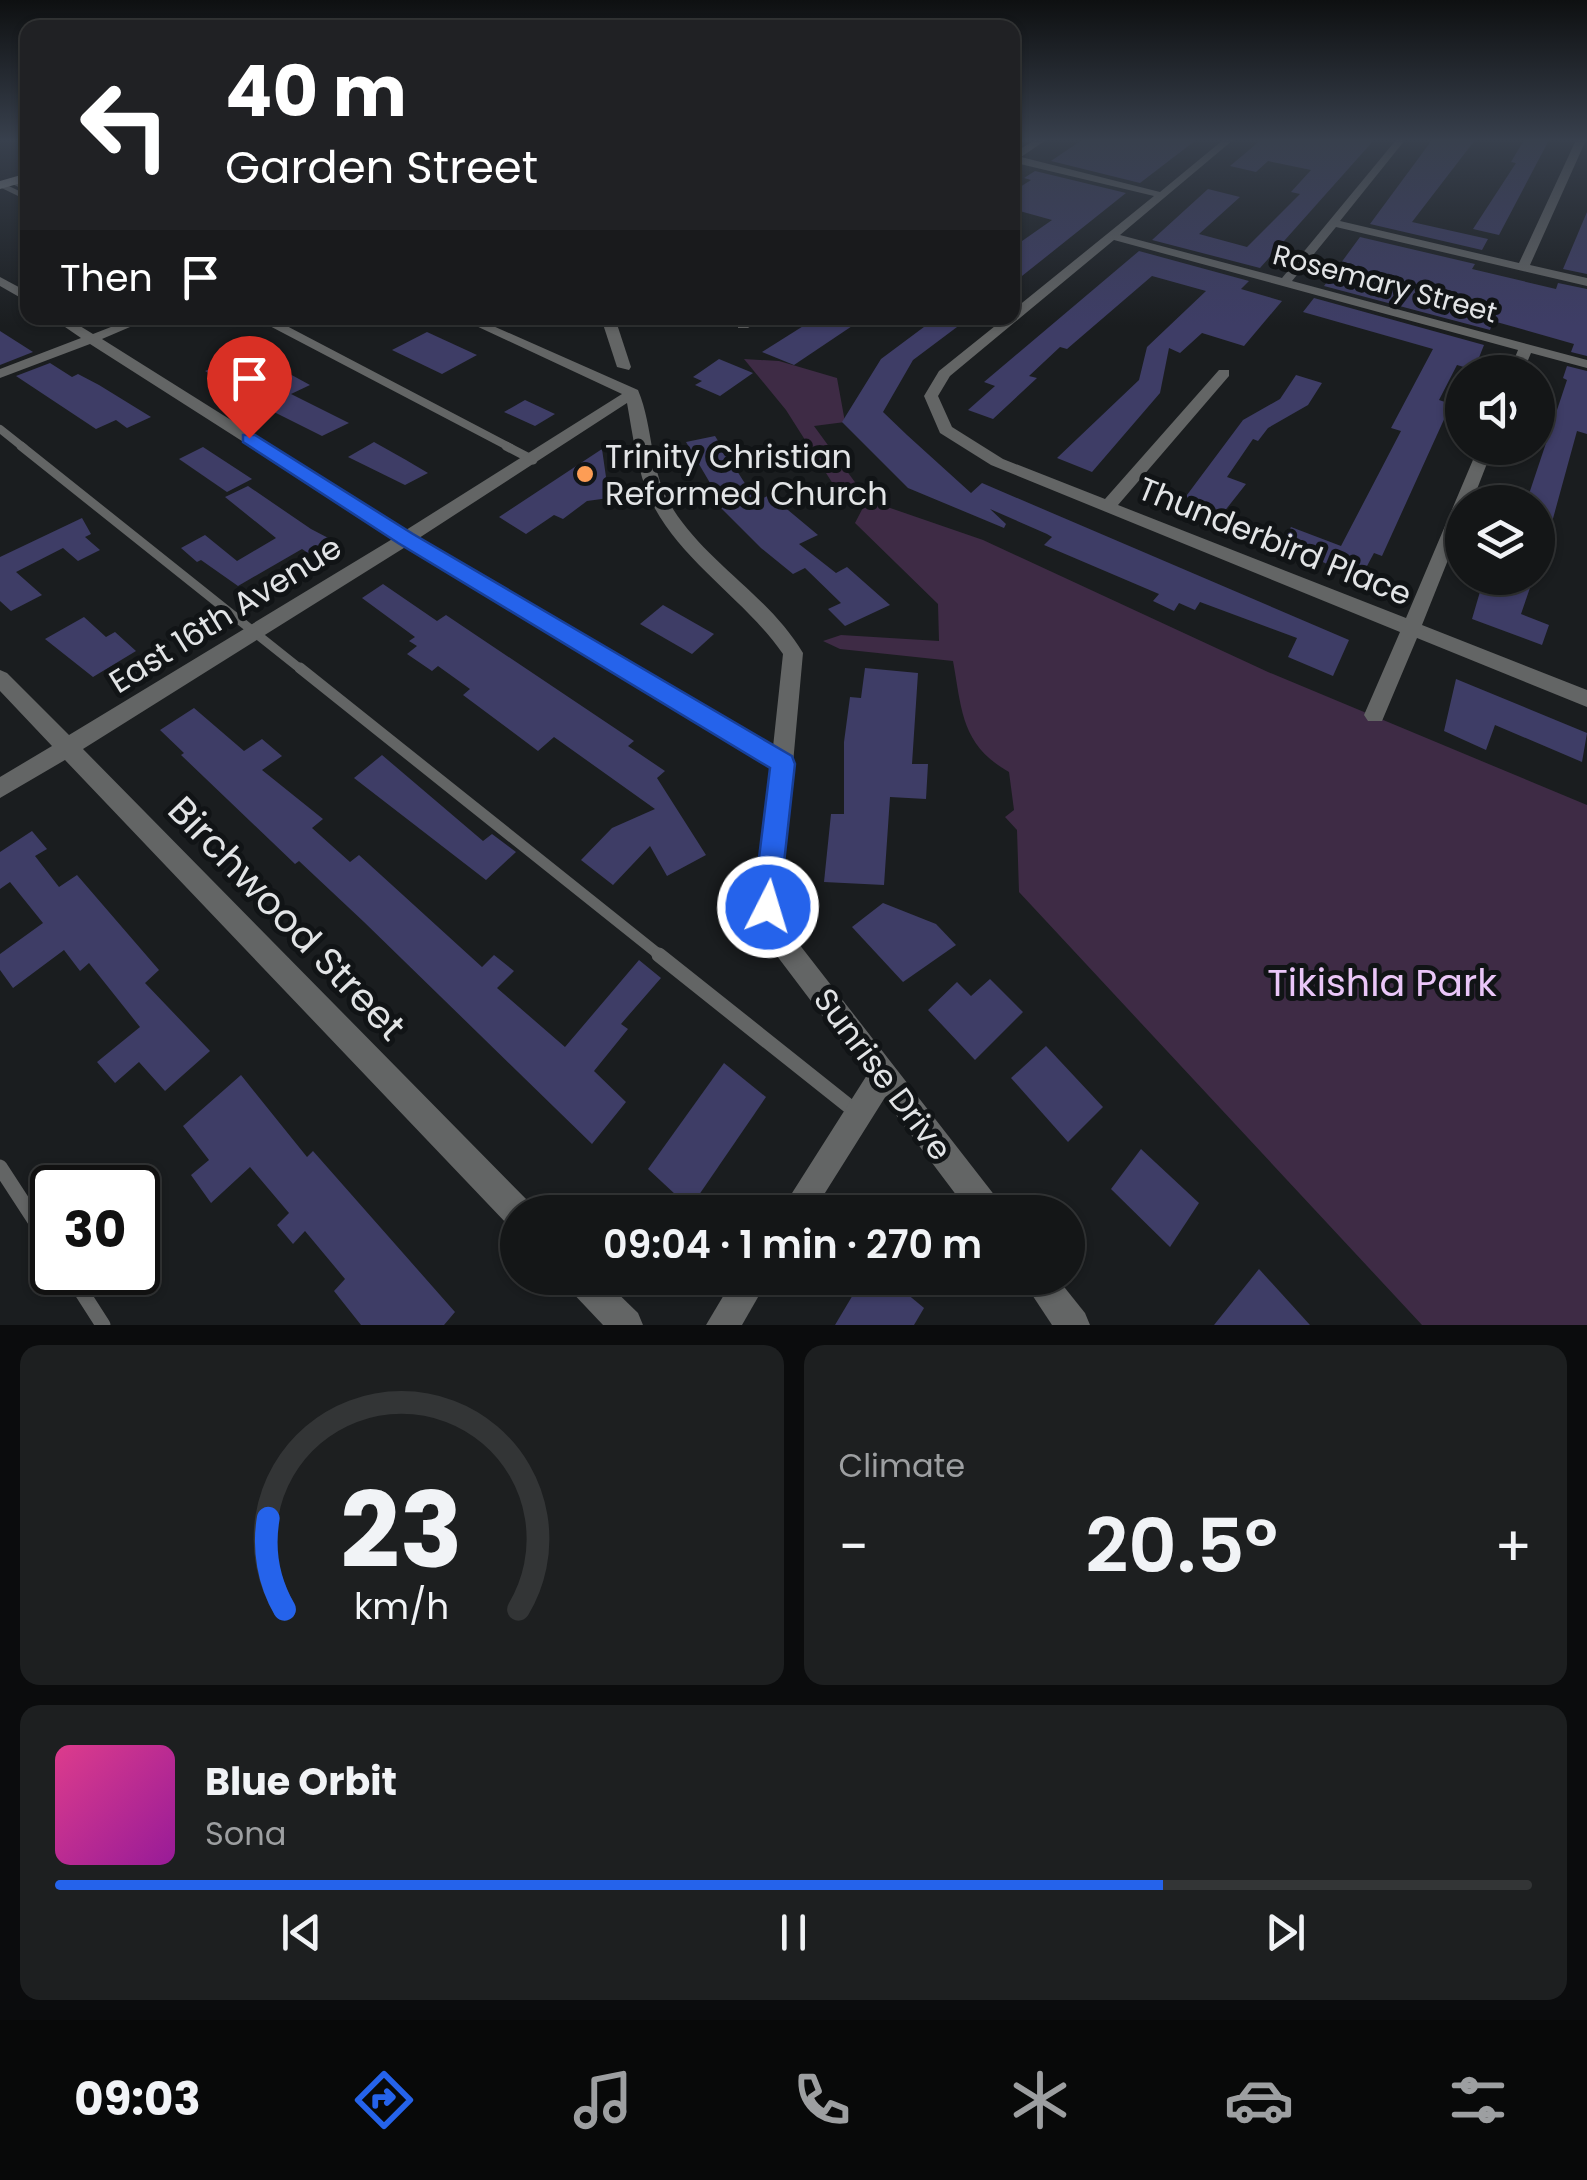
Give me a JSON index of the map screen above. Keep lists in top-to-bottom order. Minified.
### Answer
{"streets":{"street":["Rosemary Street","Thunderbird Place","East 16th Avenue","Birchwood Street","Sunrise Drive"]},"crossings":[["Rosemary Street","Thunderbird Place"],["East 16th Avenue","Birchwood Street"],["East 16th Avenue","Sunrise Drive"]],"parks":["Tikishla Park"],"places":["Trinity Christian Reformed Church"],"page":{"turn":["40 m","Garden Street"],"then":"Then","limit":"30","trip":"09:04 · 1 min · 270 m","tile":"Climate","heat":["−","20.5°","+"],"song":["Blue Orbit","Sona"],"tabs":"09:03","gauge":["23","km/h"]}}
